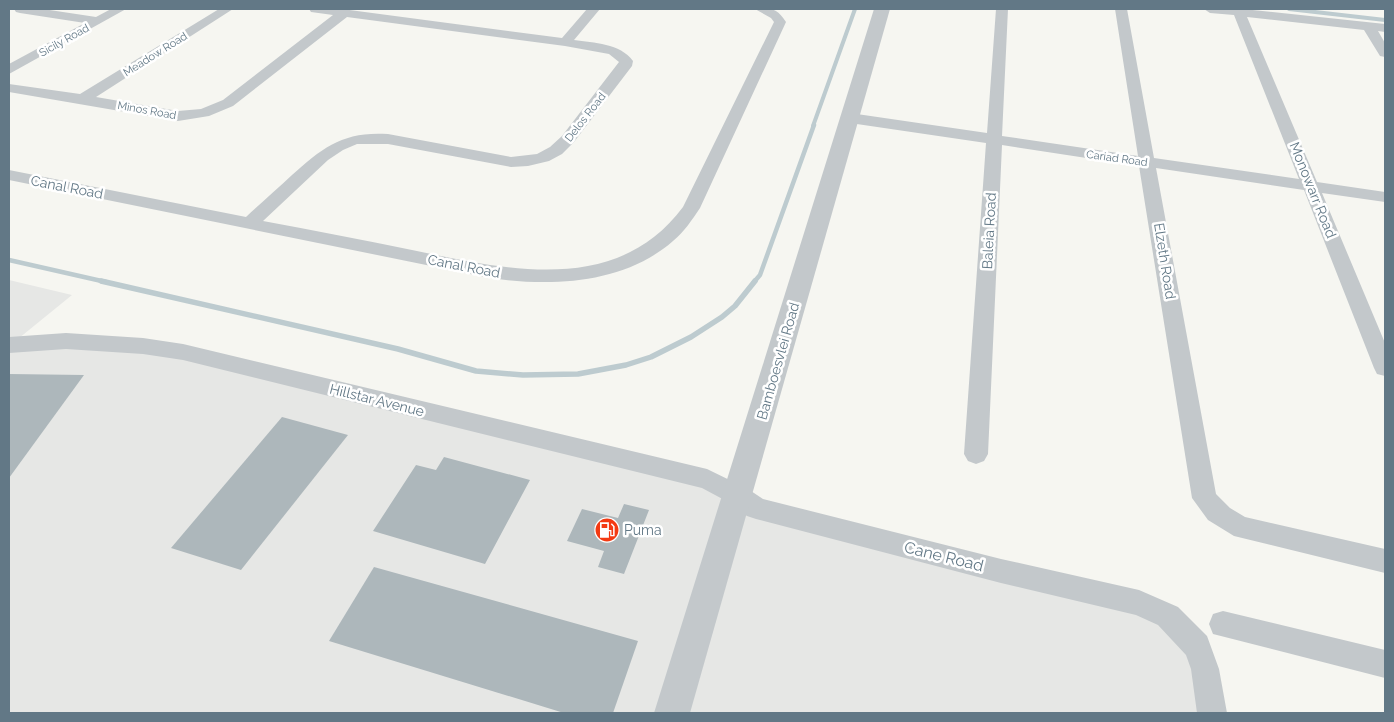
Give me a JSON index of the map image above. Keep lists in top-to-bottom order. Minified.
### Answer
{"streets":{"street":["Sicily Road","Meadow Road","Minos Road","Delos Road","Cariad Road","Canal Road","Monowarr Road","Baleia Road","Elzeth Road","Bamboesvlei Road","Hillstar Avenue","Cane Road"]},"crossings":[["Meadow Road","Minos Road"],["Minos Road","Delos Road"],["Delos Road","Canal Road"],["Cariad Road","Monowarr Road"],["Cariad Road","Baleia Road"],["Cariad Road","Elzeth Road"],["Cariad Road","Bamboesvlei Road"],["Bamboesvlei Road","Hillstar Avenue"],["Bamboesvlei Road","Cane Road"],["Hillstar Avenue","Cane Road"]],"places":{"fuel station":["Puma"]}}
